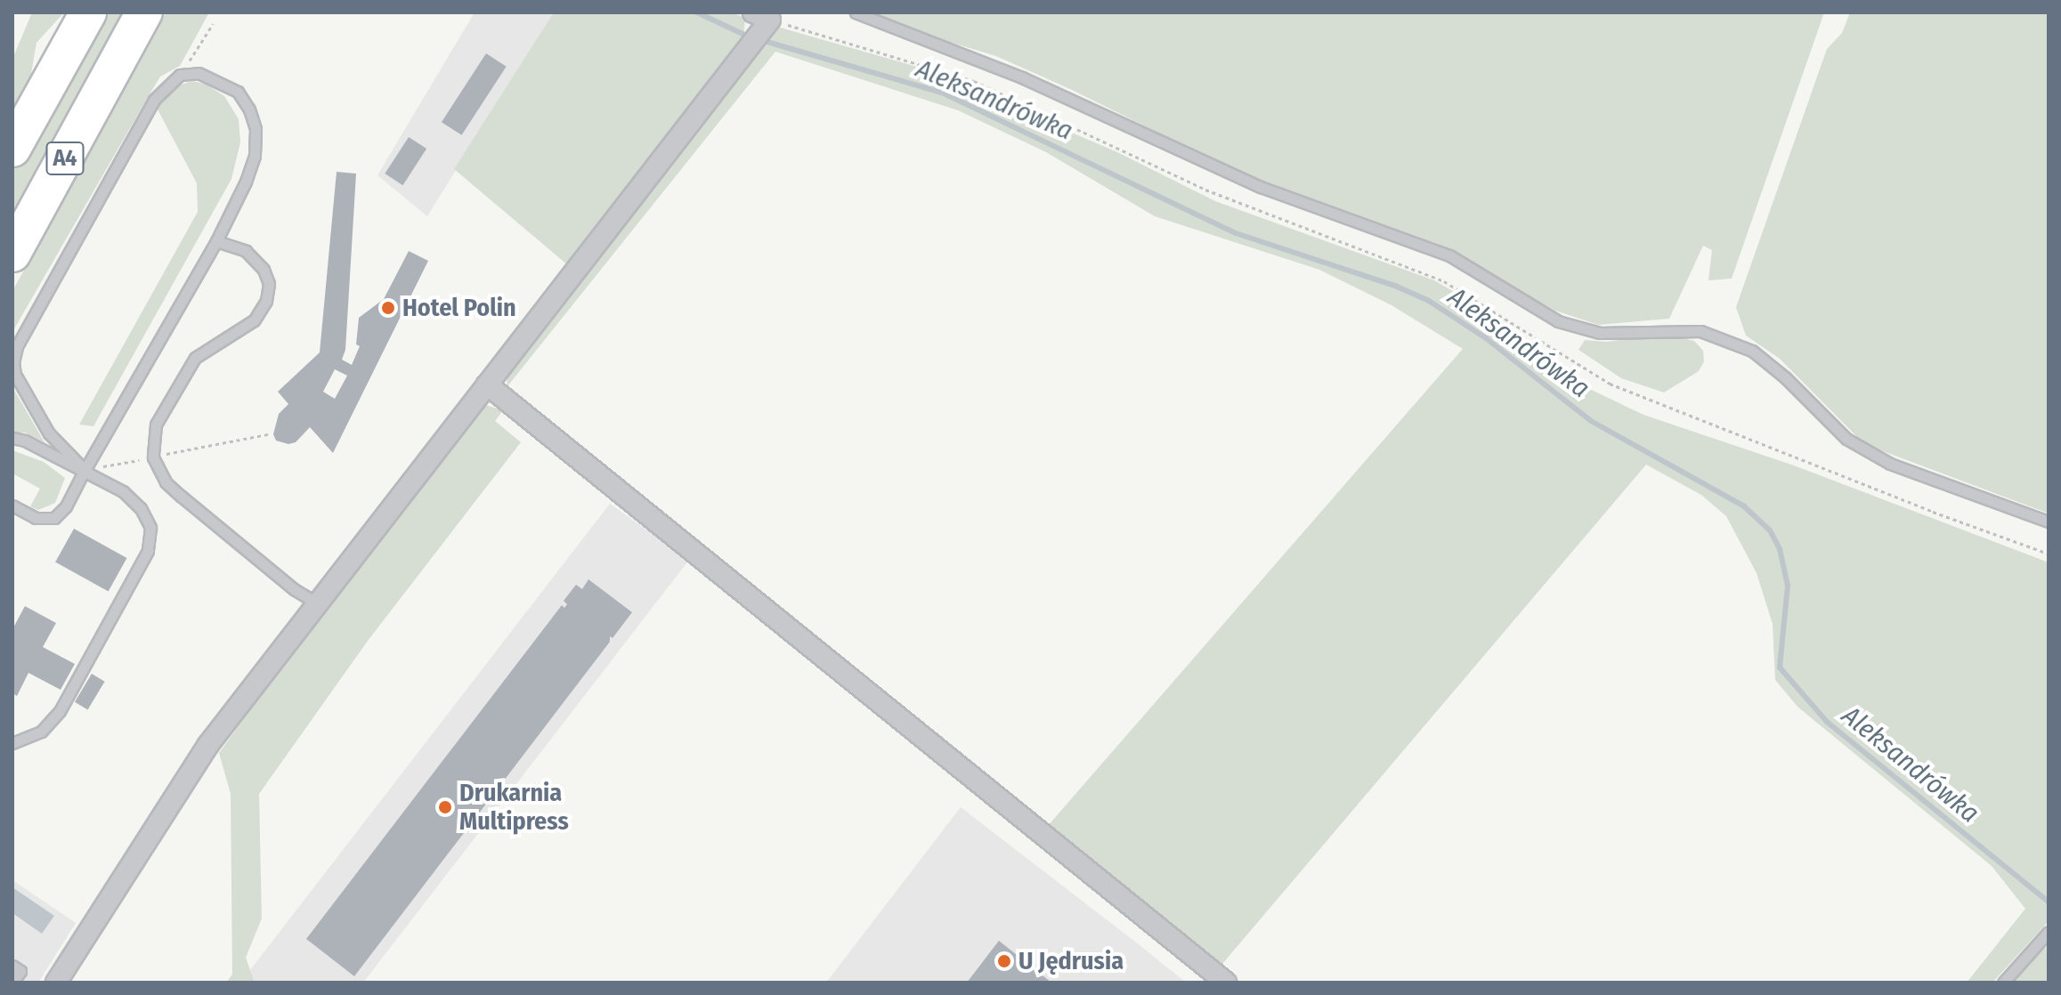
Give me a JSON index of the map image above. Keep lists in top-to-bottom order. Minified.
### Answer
{"streets":{"highway":["A4"]},"water":["Aleksandrówka"],"places":["Hotel Polin","Drukarnia Multipress","U Jędrusia"]}
